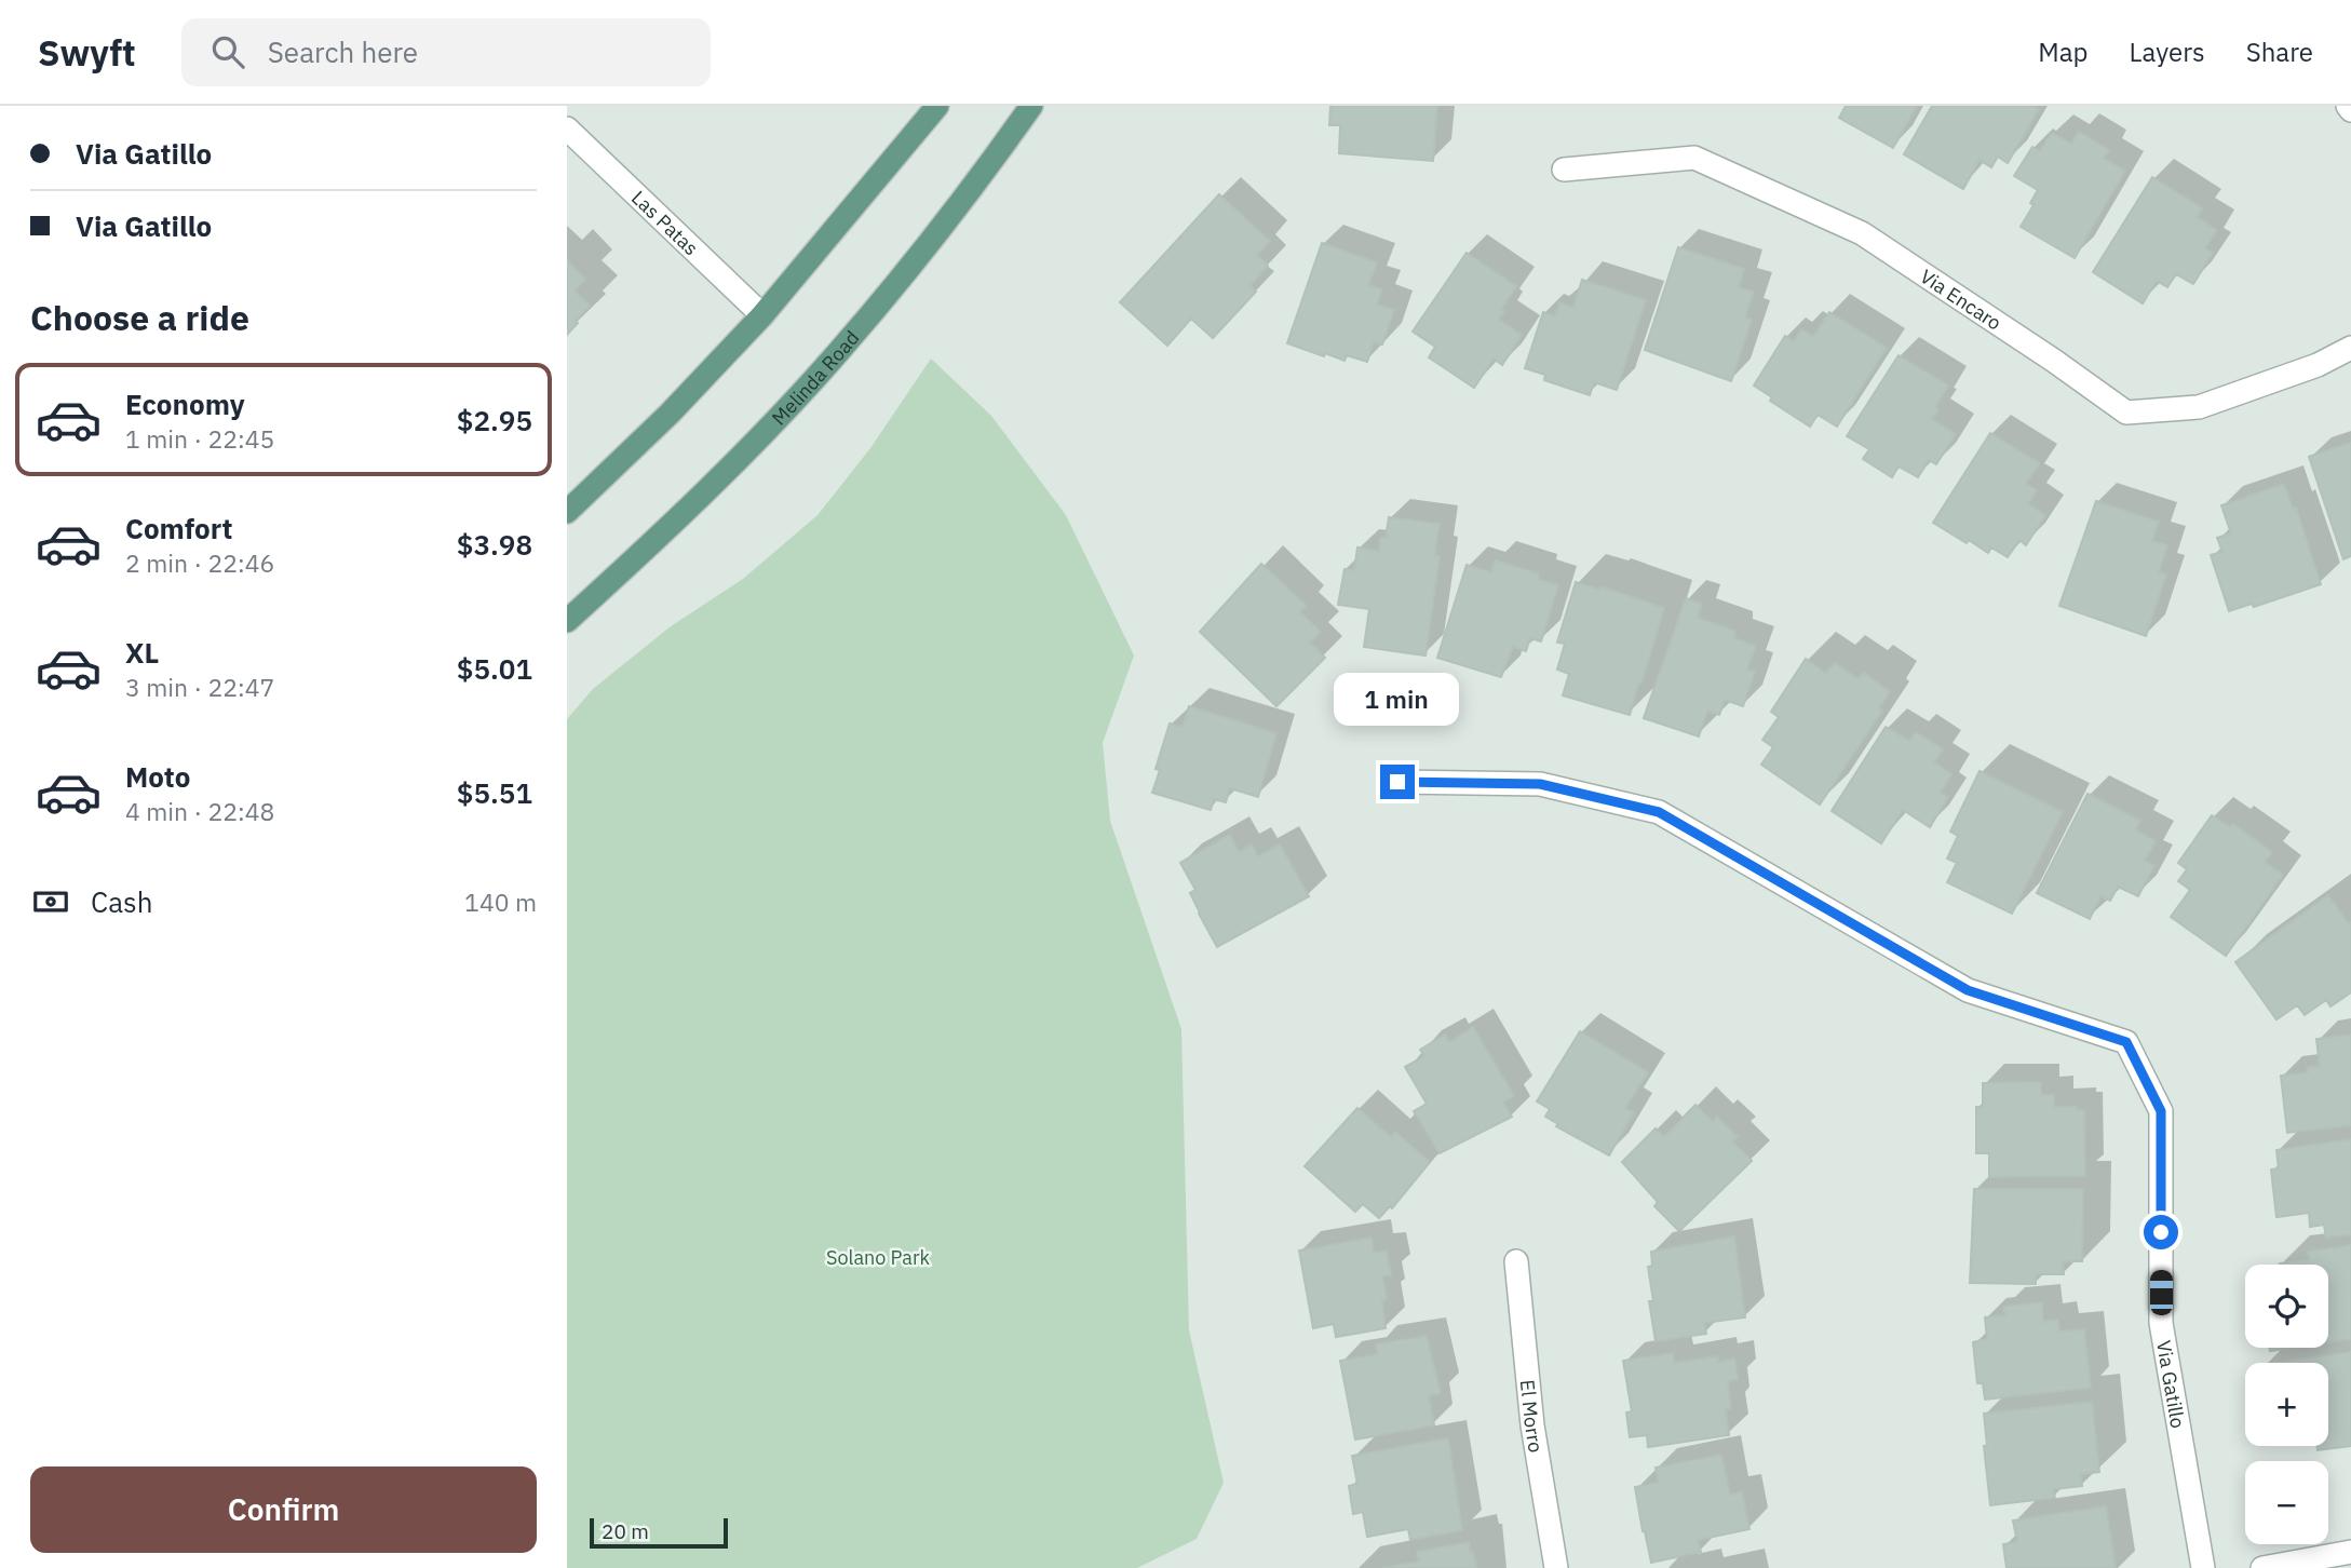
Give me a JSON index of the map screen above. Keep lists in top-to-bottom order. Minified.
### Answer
{"streets":{"main road":["Melinda Road"],"street":["Las Patas","Via Encaro","Via Gatillo","El Morro"]},"parks":["Solano Park"],"scale_bar":"20 m","page":{"header":"Swyft","search":"Search here","nav":["Map","Layers","Share"],"banner":["Via Gatillo","Via Gatillo"],"heading":"Choose a ride","list":[{"name":"Economy","note":"1 min · 22:45","value":"$2.95"},{"name":"Comfort","note":"2 min · 22:46","value":"$3.98"},{"name":"XL","note":"3 min · 22:47","value":"$5.01"},{"name":"Moto","note":"4 min · 22:48","value":"$5.51"}],"bubble":"1 min","pay":["Cash","140 m"],"map_buttons":["+","−"],"buttons":"Confirm","scale":"20 m"}}
